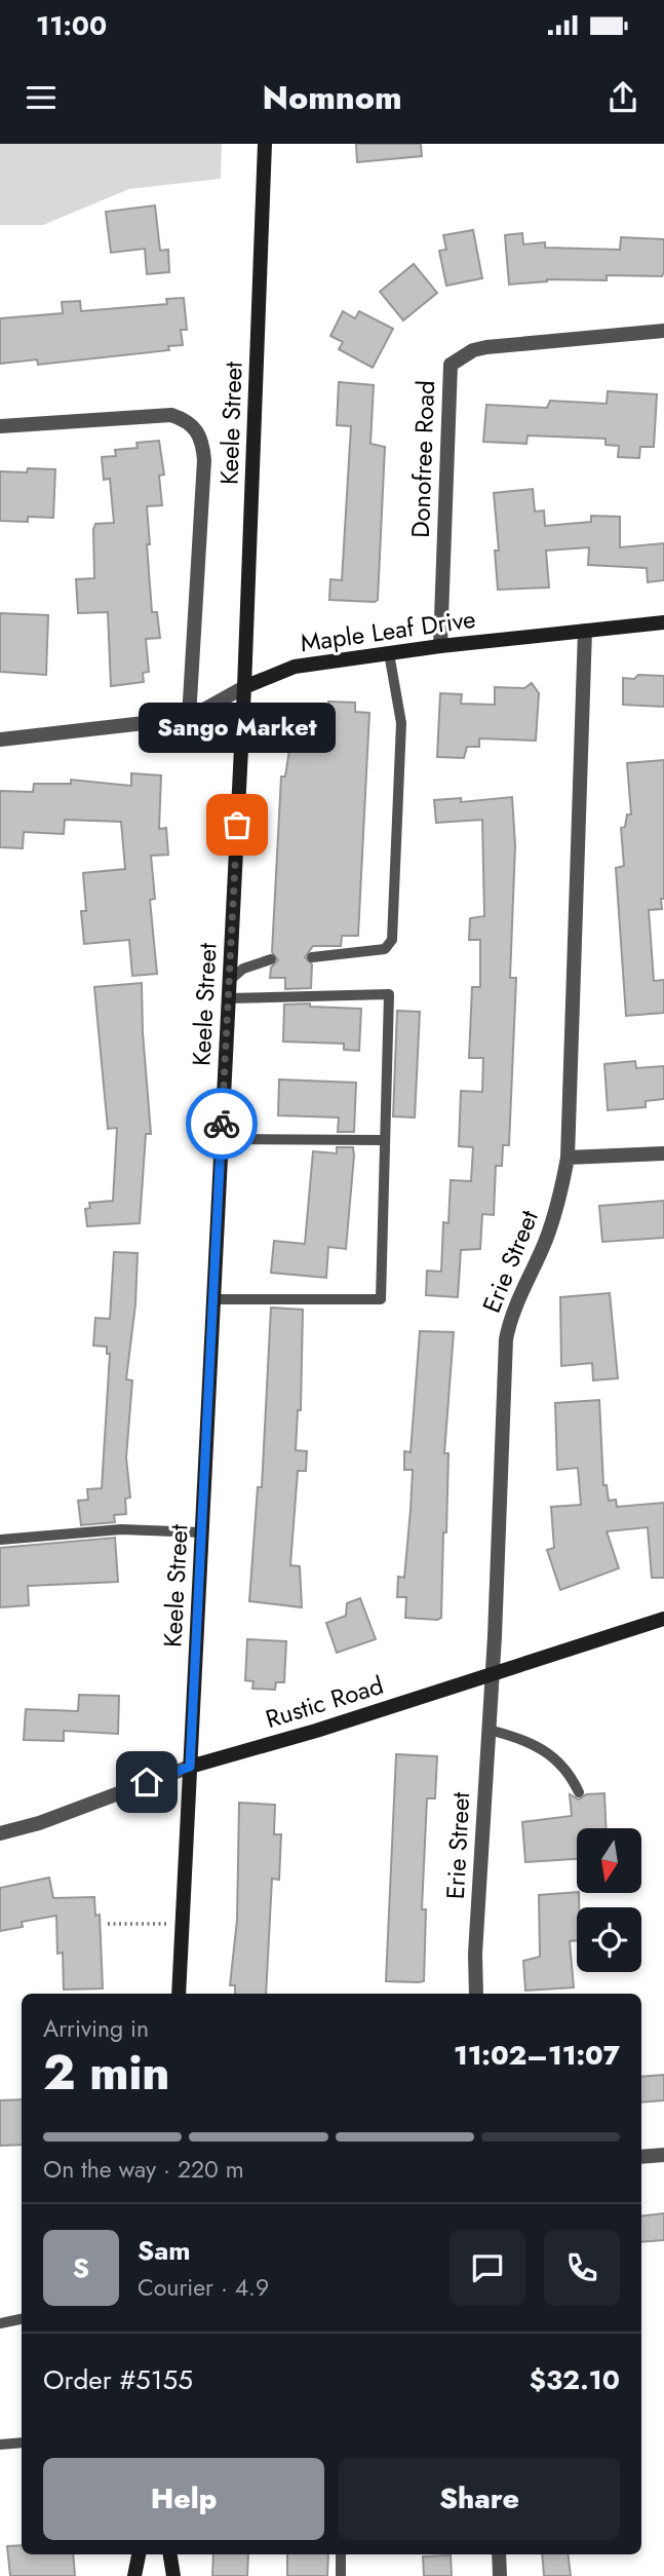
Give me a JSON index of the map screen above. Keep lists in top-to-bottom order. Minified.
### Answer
{"streets":{"main road":["Keele Street","Maple Leaf Drive","Rustic Road"],"street":["Donofree Road","Erie Street"]},"crossings":[["Keele Street","Maple Leaf Drive"],["Keele Street","Rustic Road"],["Donofree Road","Maple Leaf Drive"],["Maple Leaf Drive","Erie Street"],["Erie Street","Rustic Road"]],"places":["Sango Market"],"north":"bottom","page":{"status":"11:00","header":"Nomnom","bubble":"Sango Market","heading":["2 min","Arriving in","11:02–11:07"],"panel":["Sam","Courier · 4.9","Order #5155","$32.10"],"bar":"On the way · 220 m","round":"S","buttons":["Help","Share"]}}
